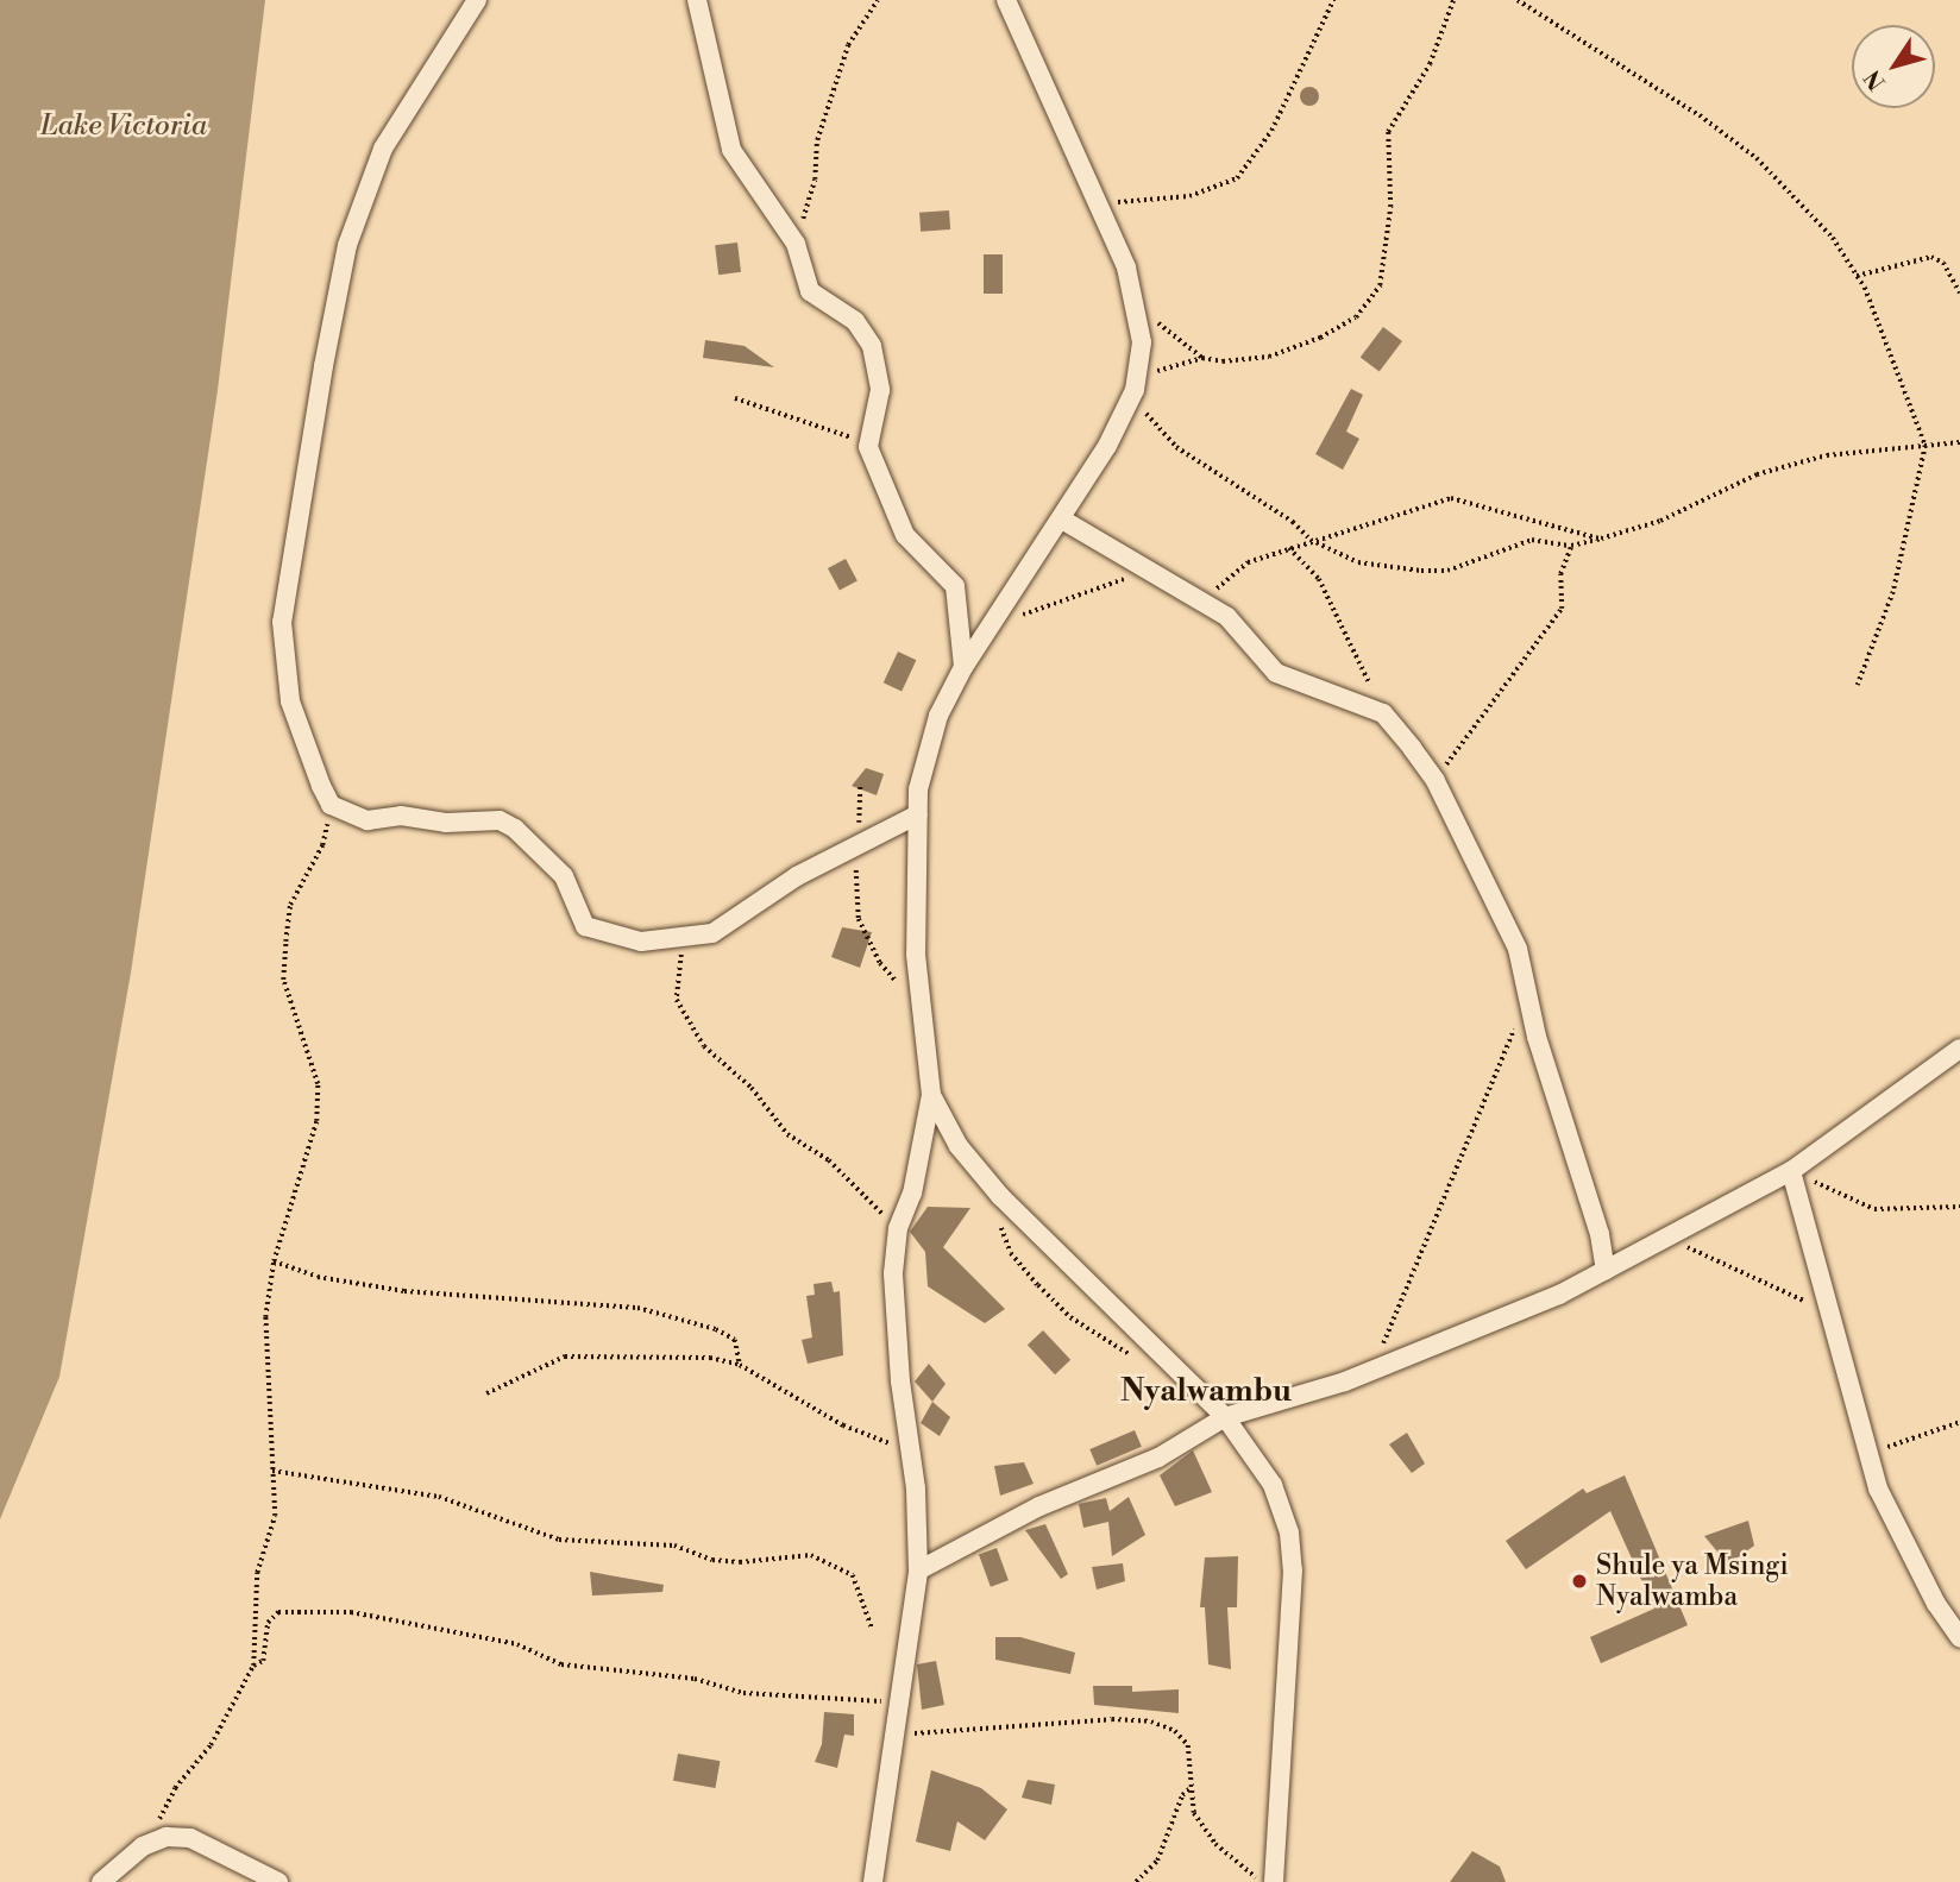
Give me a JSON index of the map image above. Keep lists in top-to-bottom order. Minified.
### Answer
{"districts":["Nyalwambu"],"water":["Lake Victoria"],"places":["Shule ya Msingi Nyalwamba"],"north":"bottom left"}
